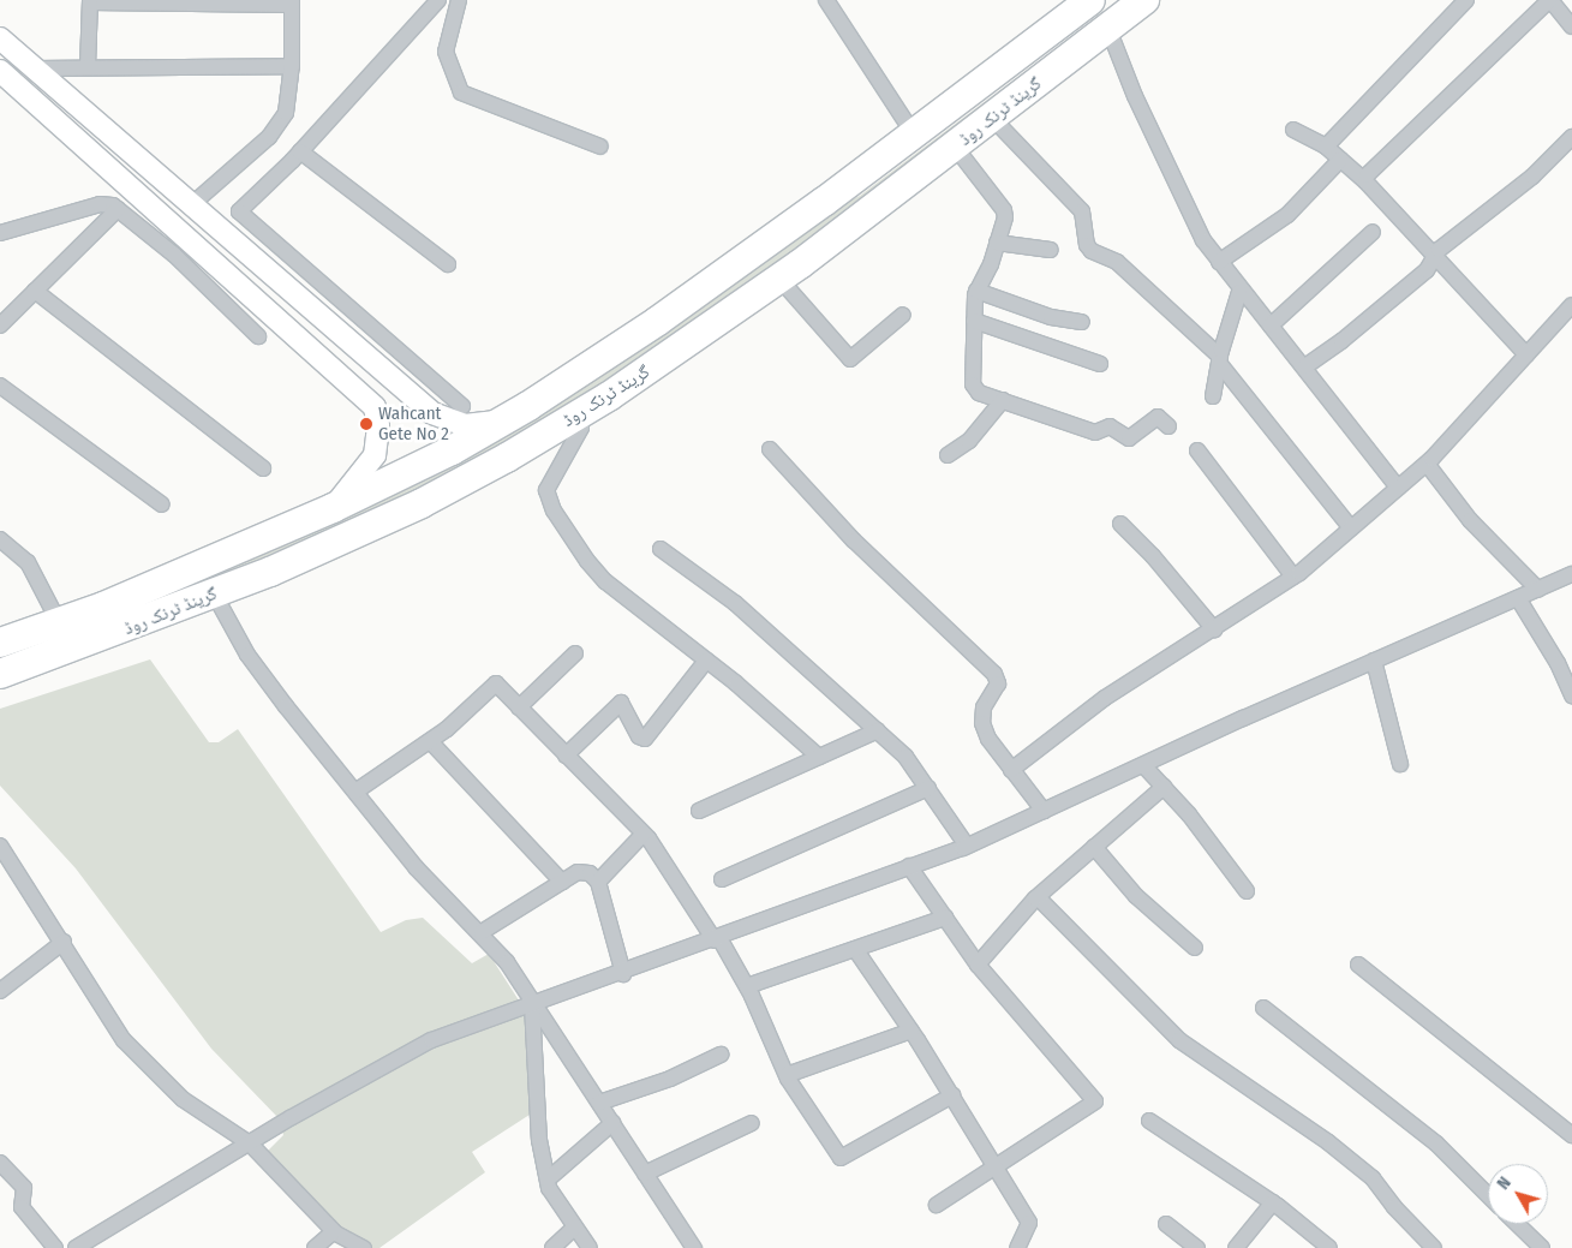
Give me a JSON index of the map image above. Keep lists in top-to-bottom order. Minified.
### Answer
{"streets":{"highway":["گرینڈ ٹرنک روڈ"]},"places":["Wahcant Gete No 2"],"north":"top left"}
